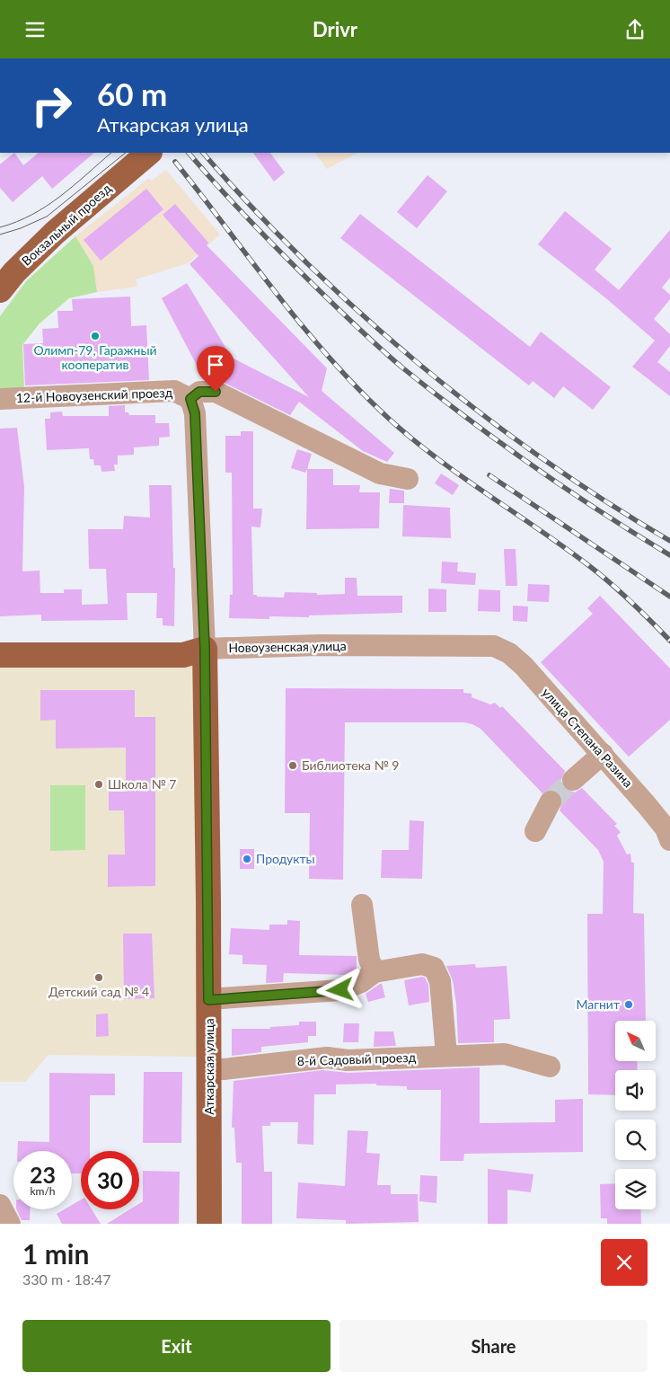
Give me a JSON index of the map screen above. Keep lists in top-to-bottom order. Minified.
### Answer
{"streets":{"main road":["Вокзальный проезд","Новоузенская улица","Аткарская улица"],"street":["12-й Новоузенский проезд","улица Степана Разина","8-й Садовый проезд"]},"crossings":[["12-й Новоузенский проезд","Аткарская улица"],["Новоузенская улица","улица Степана Разина"],["Новоузенская улица","Аткарская улица"],["8-й Садовый проезд","Аткарская улица"]],"places":["Олимп-79, Гаражный кооператив","Библиотека № 9","Школа № 7","Продукты","Детский сад № 4","Магнит"],"north":"top left","page":{"header":"Drivr","turn":["60 m","Аткарская улица"],"speed":"23 km/h","limit":"30","heading":["1 min","330 m · 18:47"],"buttons":["Exit","Share"]}}
